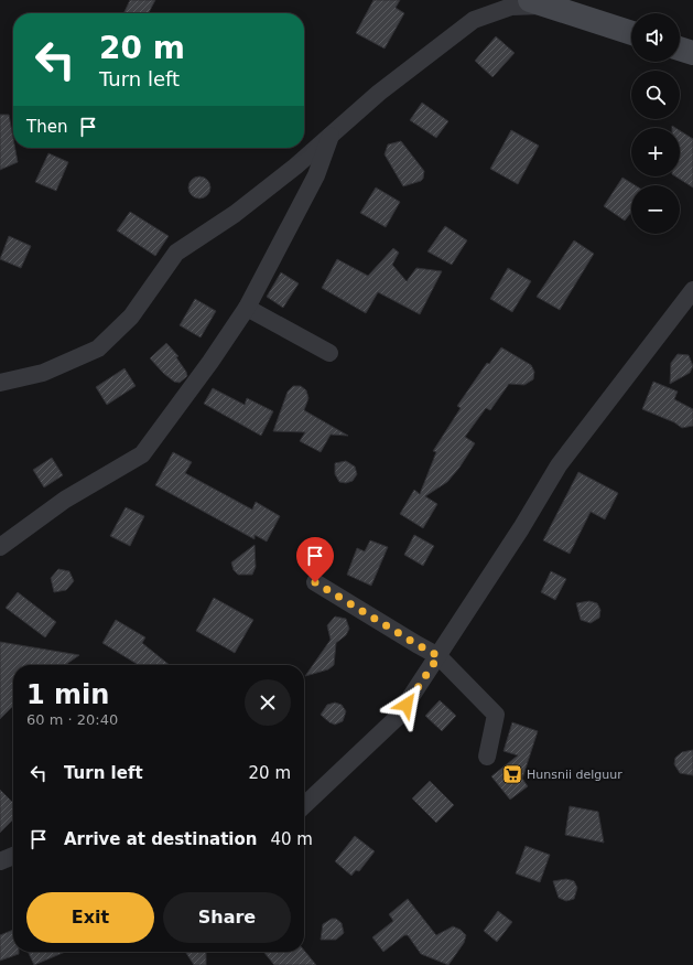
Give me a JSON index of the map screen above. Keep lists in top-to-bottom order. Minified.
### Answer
{"places":{"supermarket":["Hunsnii delguur"]},"page":{"map_buttons":["+","−"],"turn":["20 m","Turn left"],"then":"Then","heading":["1 min","60 m · 20:40"],"list":[{"name":"Turn left","value":"20 m"},{"name":"Arrive at destination","value":"40 m"}],"buttons":["Exit","Share"]}}
